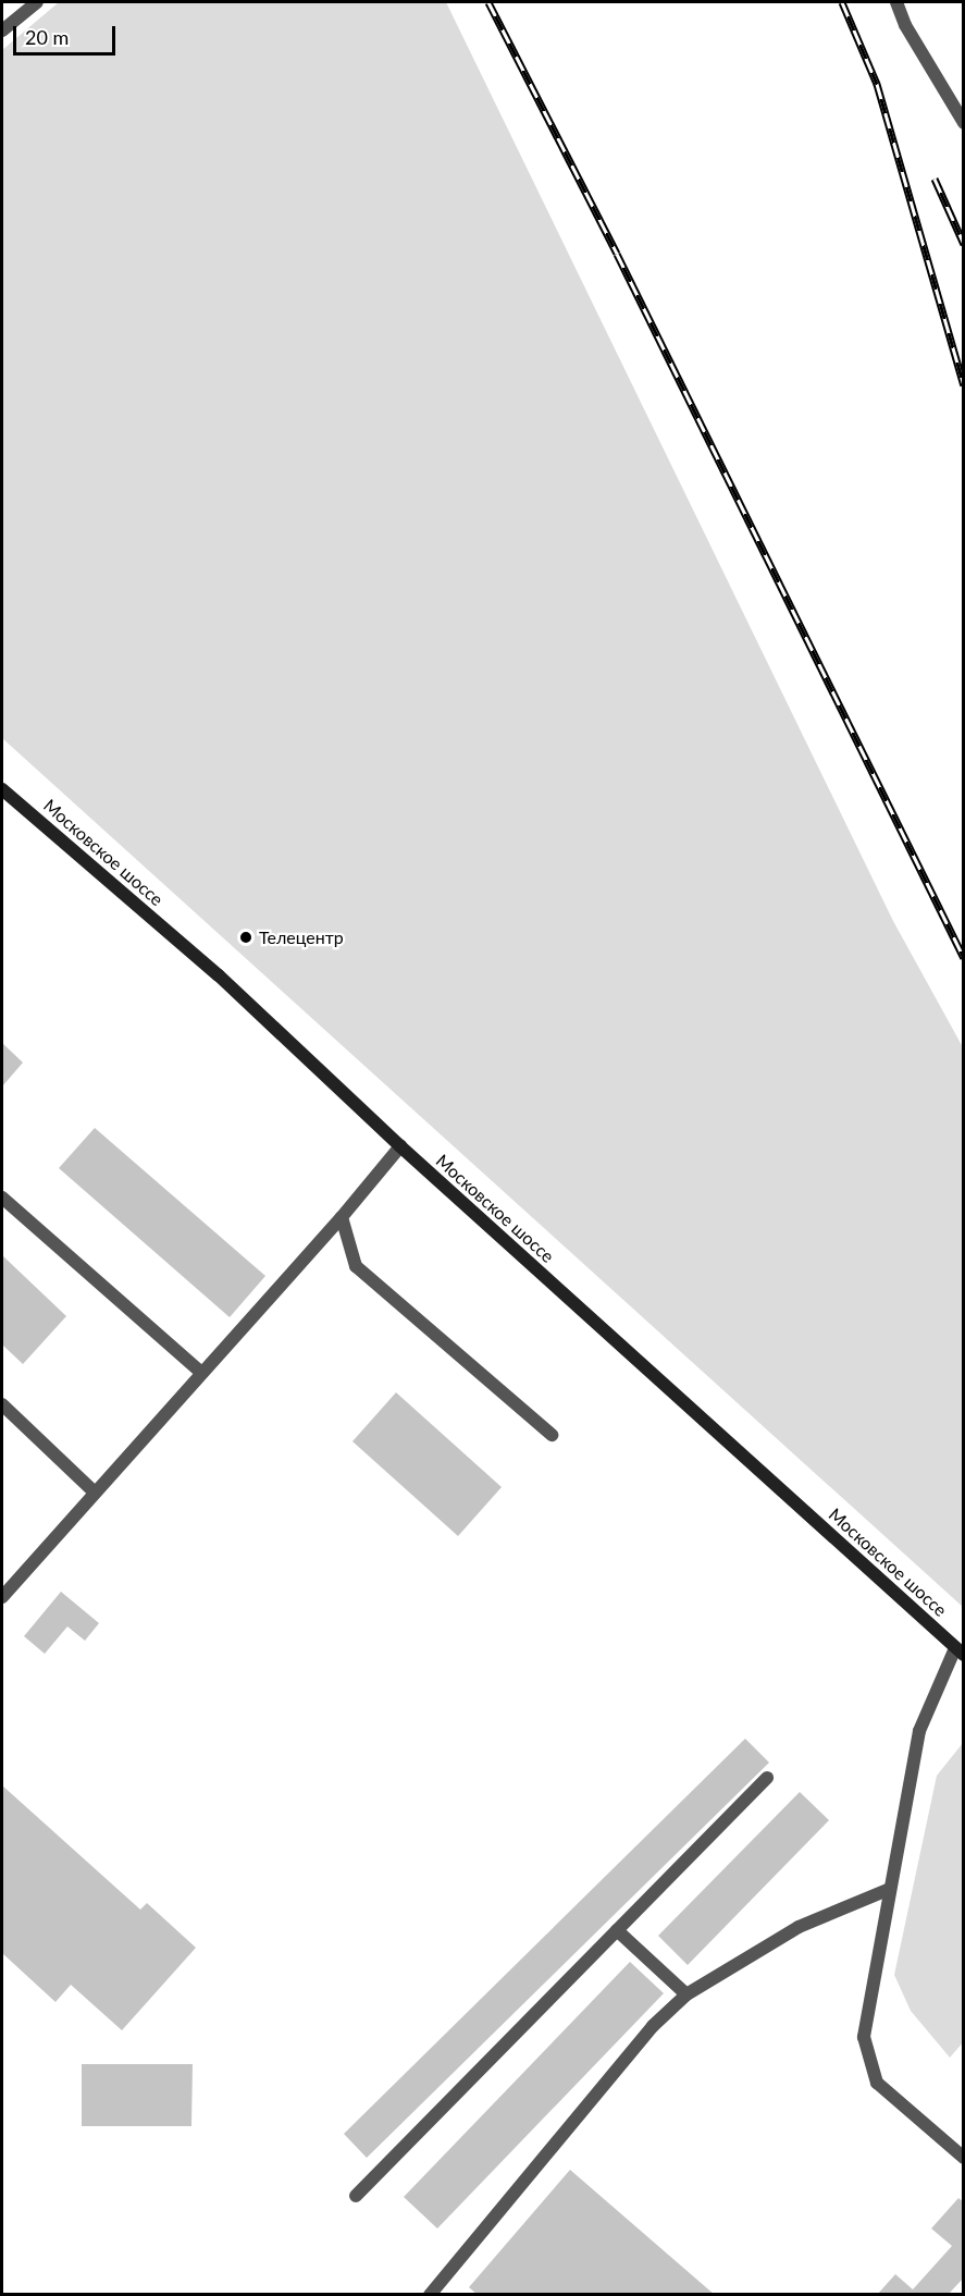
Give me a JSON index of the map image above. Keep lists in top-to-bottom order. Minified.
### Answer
{"streets":{"main road":["Московское шоссе"]},"places":["Телецентр"],"scale_bar":"20 m"}
